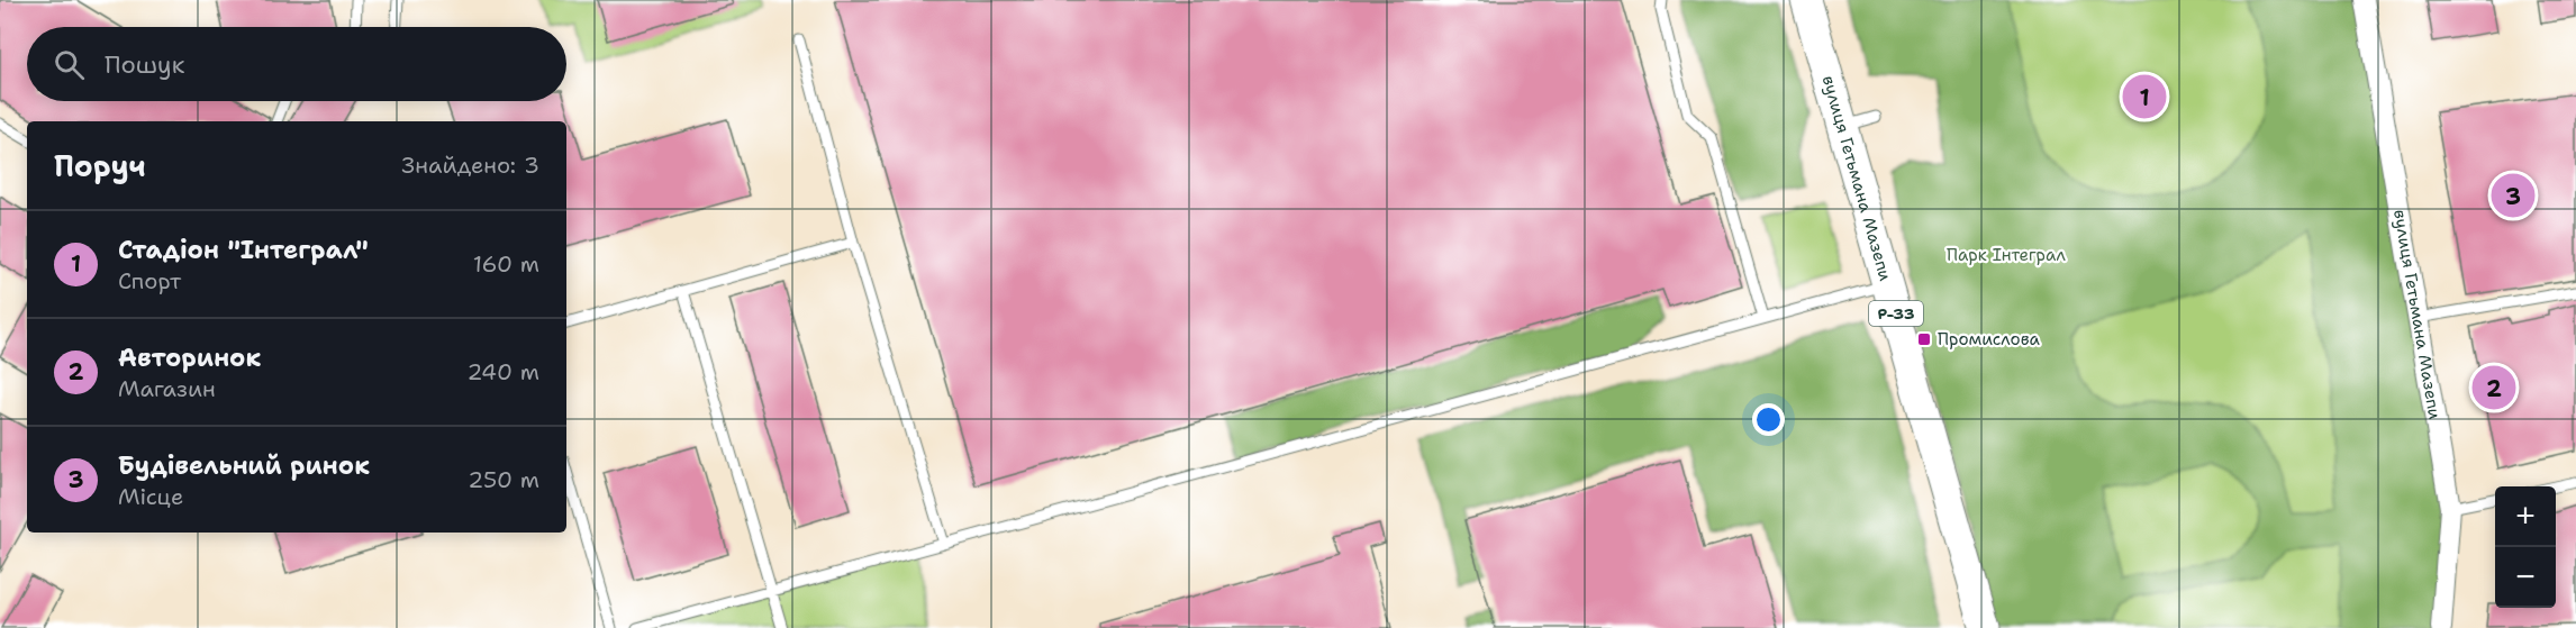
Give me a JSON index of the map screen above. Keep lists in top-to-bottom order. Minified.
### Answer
{"streets":{"main road":["вулиця Гетьмана Мазепи","Р-33"]},"parks":["Парк Інтеграл"],"places":{"transit":["Промислова"]},"page":{"search":"Пошук","pins":["1","3","2"],"heading":["Поруч","Знайдено: 3"],"list":[{"mark":"1","name":"Стадіон \"Інтеграл\"","note":"Спорт","value":"160 m"},{"mark":"2","name":"Авторинок","note":"Магазин","value":"240 m"},{"mark":"3","name":"Будівельний ринок","note":"Місце","value":"250 m"}],"map_buttons":["+","−"]}}
